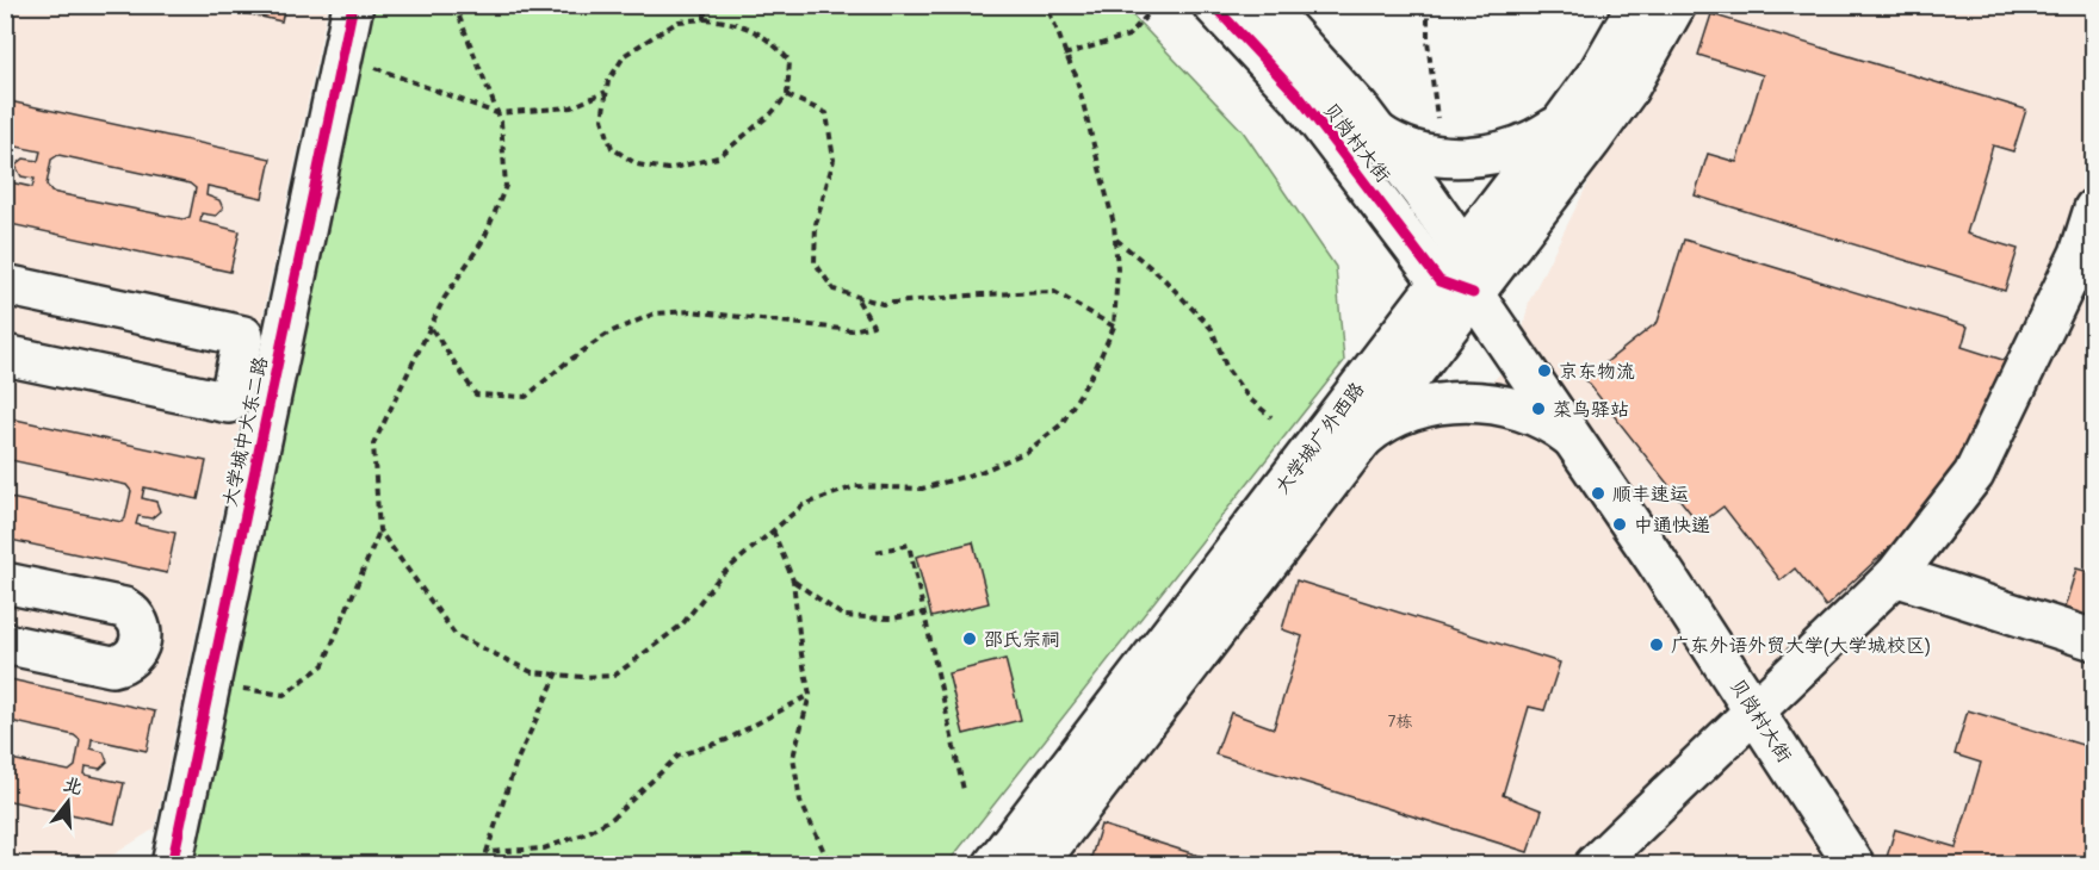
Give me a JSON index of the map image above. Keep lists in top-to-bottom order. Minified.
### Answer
{"streets":{"main road":["贝岗村大街","大学城中大东二路","大学城广外西路"]},"crossings":[["贝岗村大街","大学城广外西路"]],"places":["京东物流","菜鸟驿站","顺丰速运","中通快递","邵氏宗祠","广东外语外贸大学(大学城校区)"],"house_numbers":["7栋"],"north":"top"}
